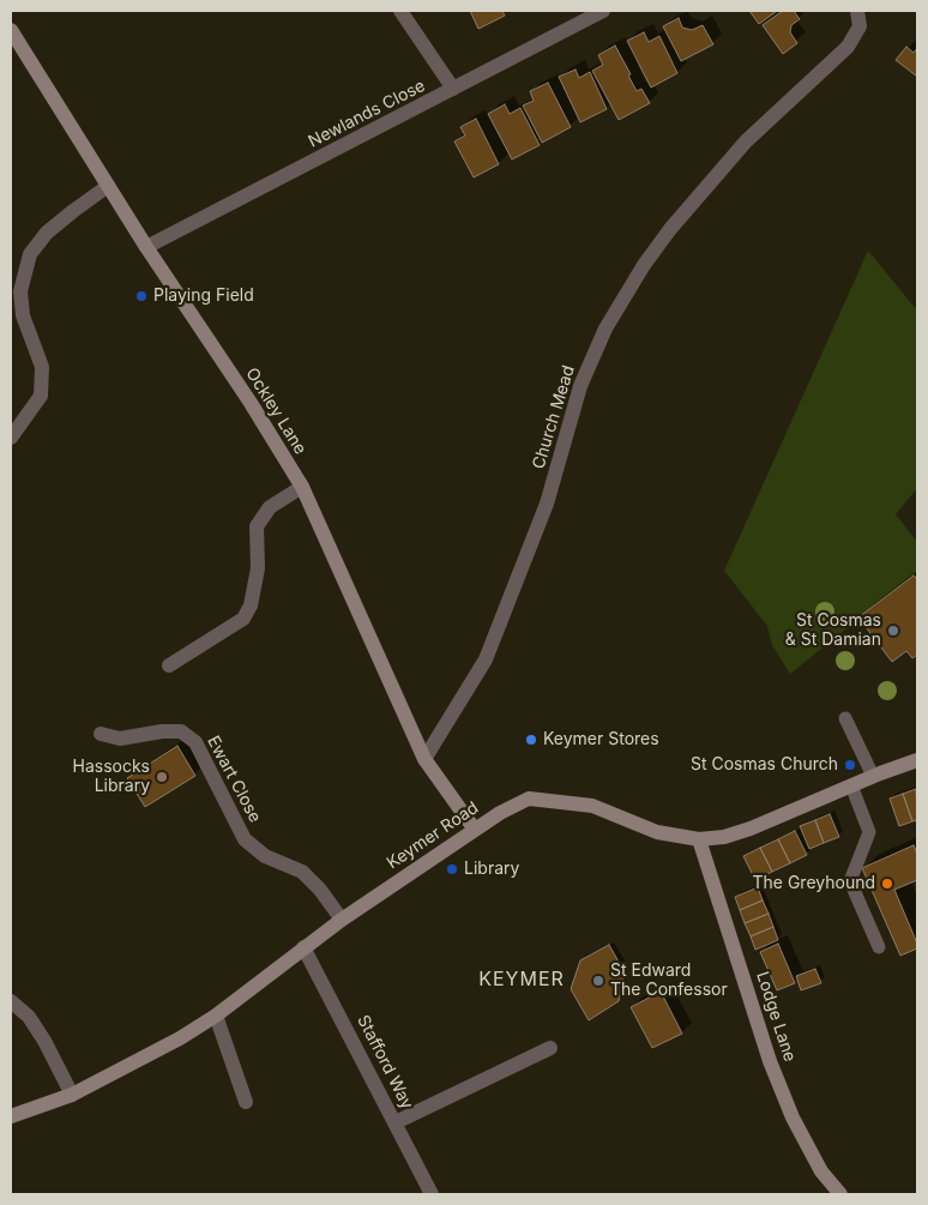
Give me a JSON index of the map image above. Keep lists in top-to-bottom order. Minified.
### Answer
{"streets":{"street":["Newlands Close","Ockley Lane","Church Mead","Ewart Close","Keymer Road","Lodge Lane","Stafford Way"]},"crossings":[["Newlands Close","Ockley Lane"],["Ockley Lane","Church Mead"],["Ockley Lane","Keymer Road"],["Ewart Close","Keymer Road"],["Keymer Road","Lodge Lane"],["Keymer Road","Stafford Way"]],"districts":["KEYMER"],"places":["Playing Field","St Cosmas & St Damian","Keymer Stores","St Cosmas Church","Hassocks Library","Library","The Greyhound","St Edward The Confessor"]}
